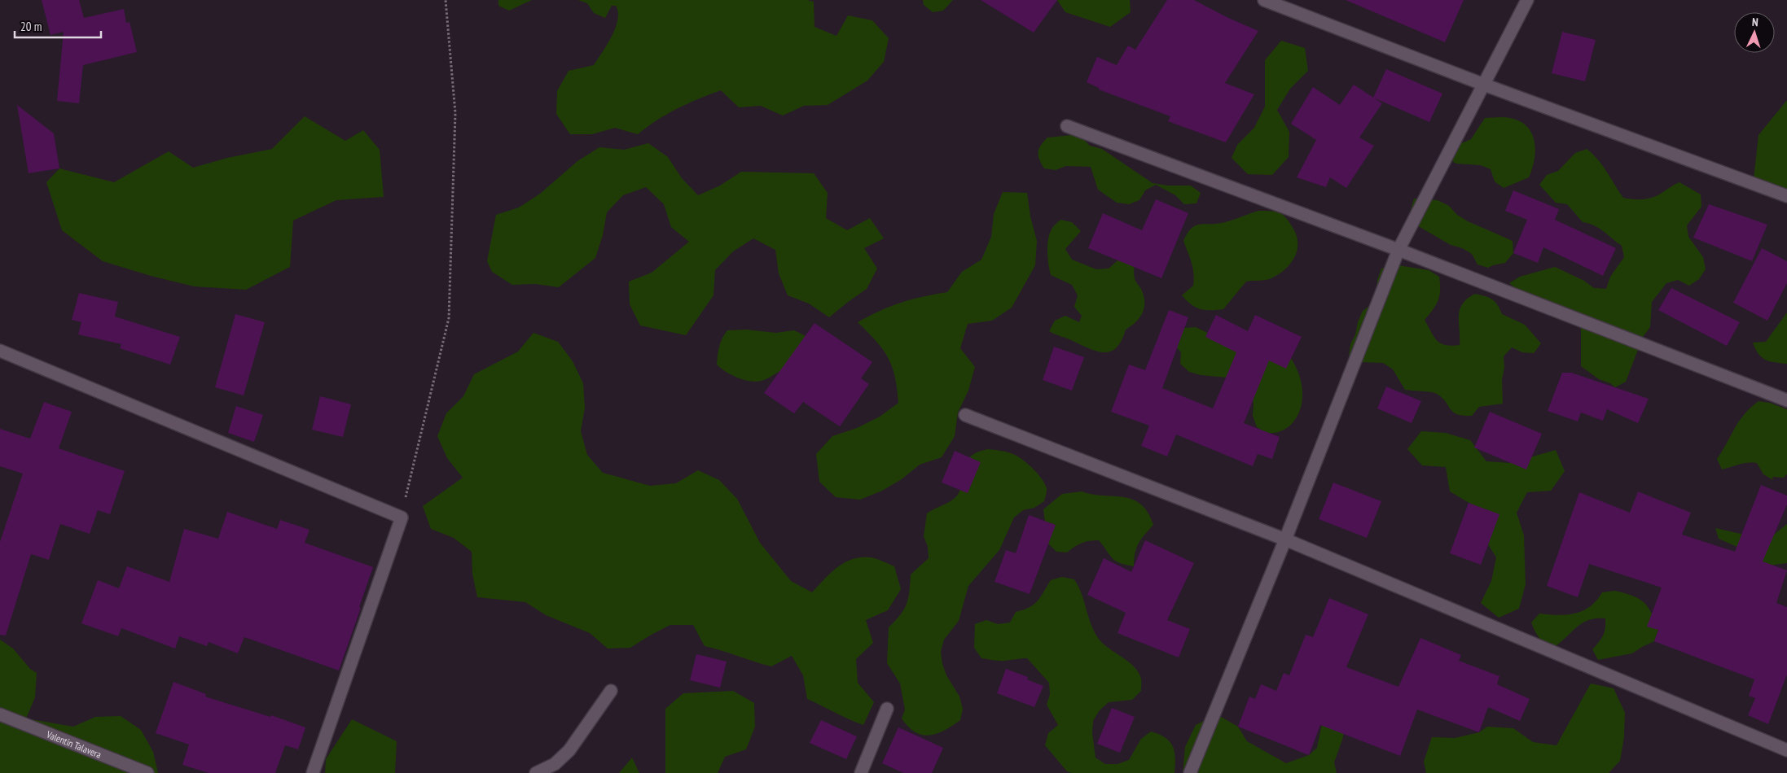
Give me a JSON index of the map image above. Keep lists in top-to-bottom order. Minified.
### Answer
{"streets":{"street":["Valentin Talavera"]},"scale_bar":"20 m","north":"top"}
